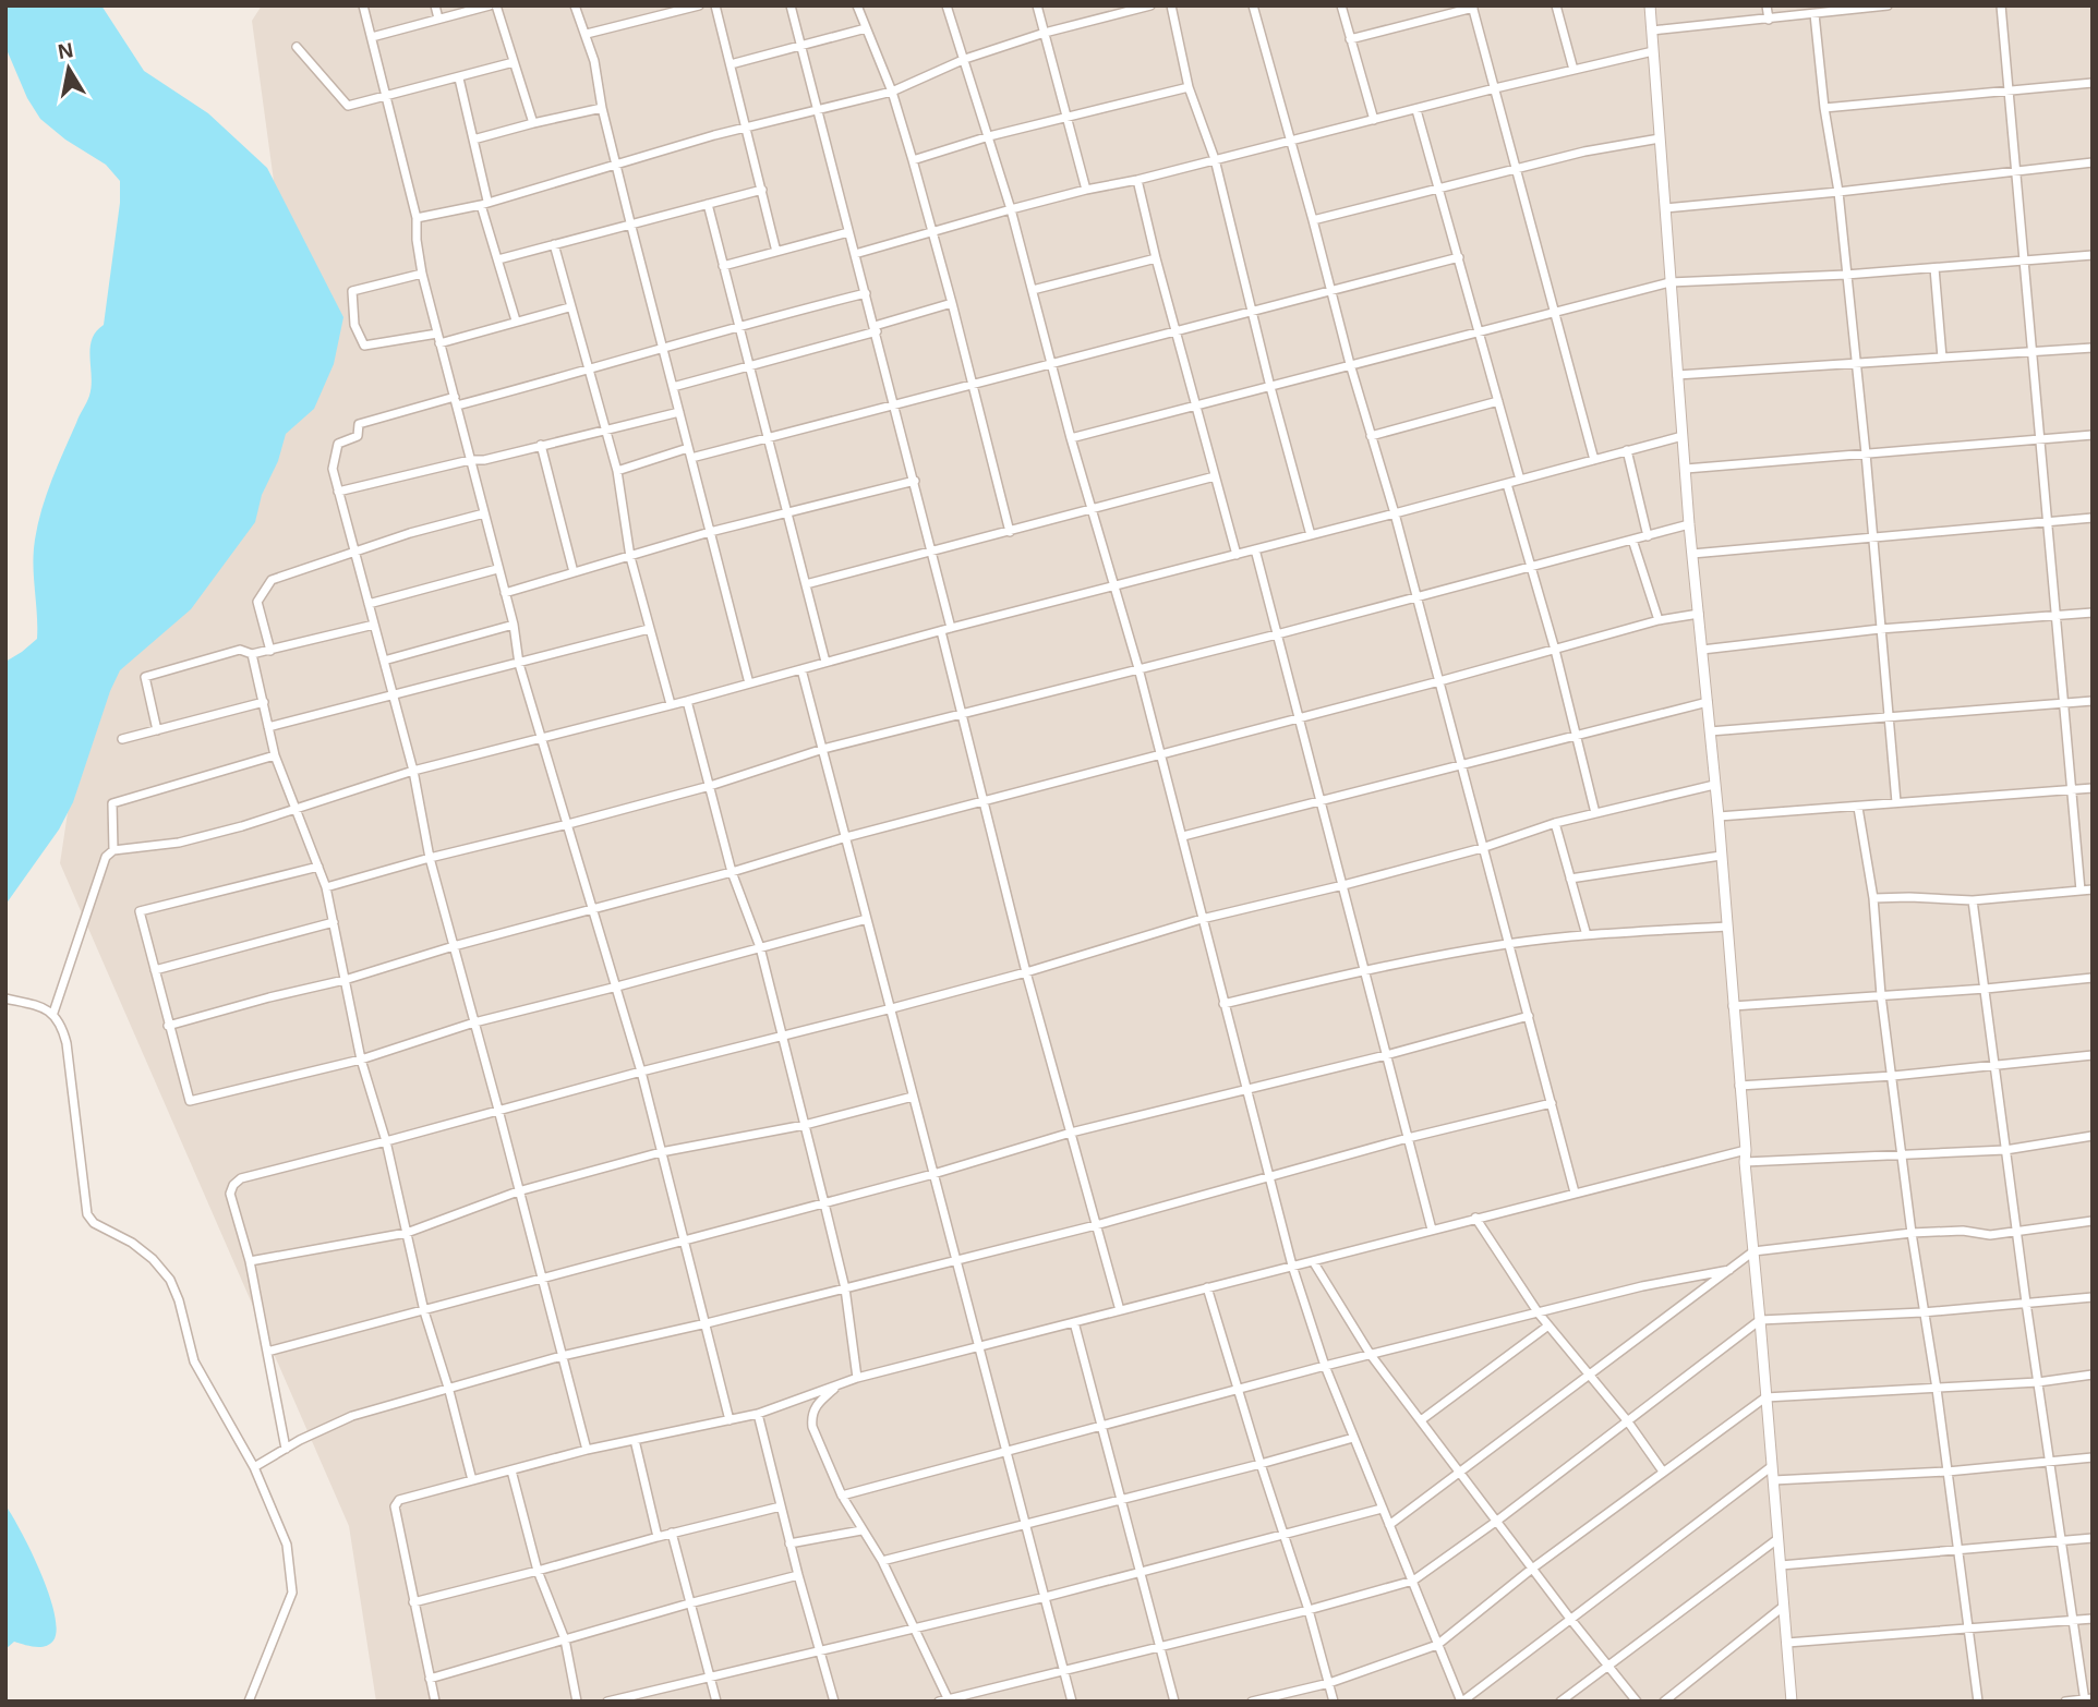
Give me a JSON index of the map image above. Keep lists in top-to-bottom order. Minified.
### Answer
{"north":"top"}
